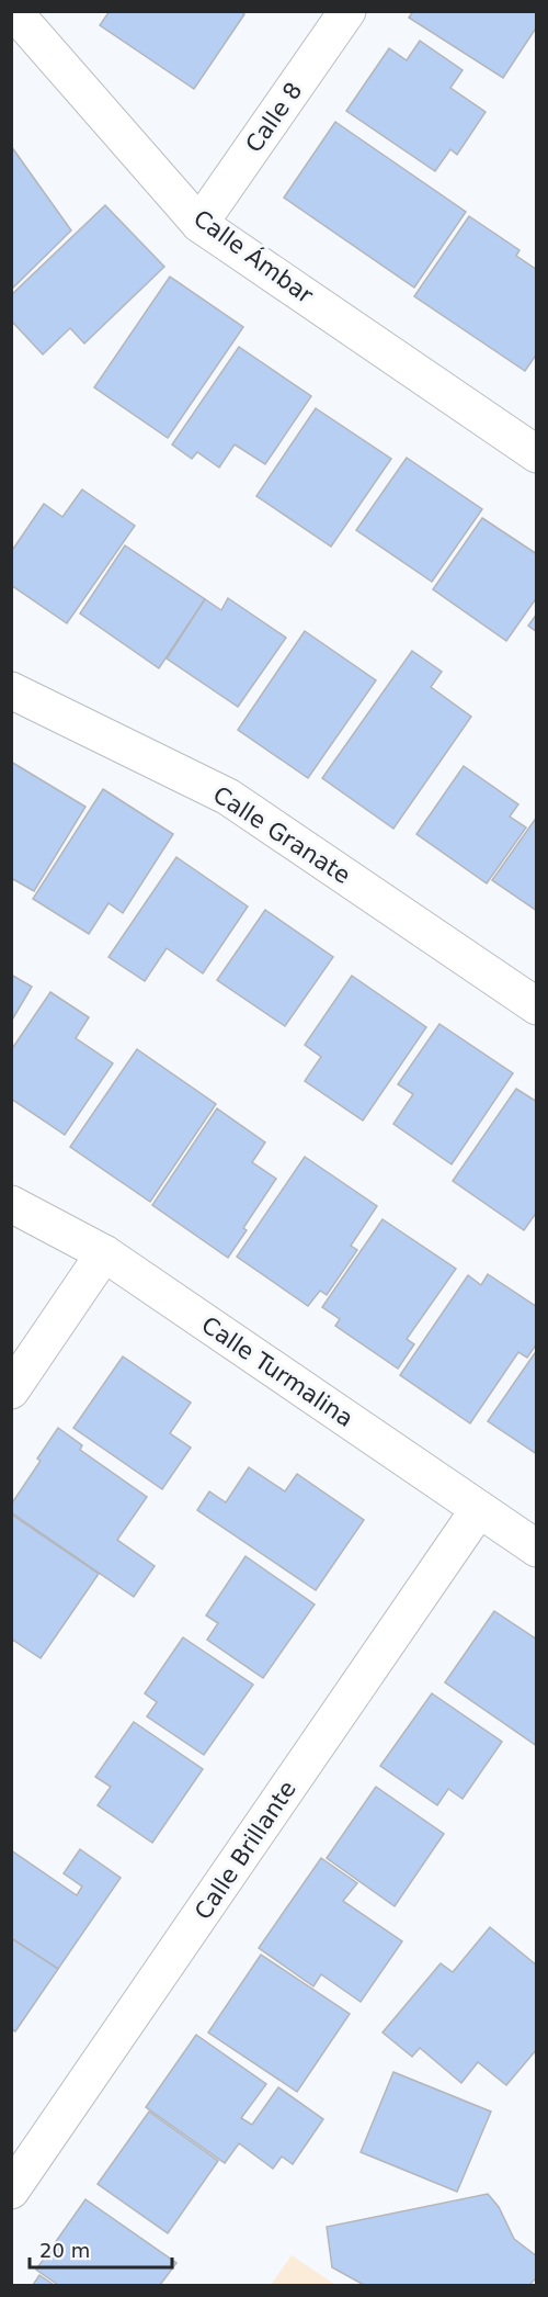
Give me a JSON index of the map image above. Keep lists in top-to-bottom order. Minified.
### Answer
{"streets":{"street":["Calle 8","Calle Ámbar","Calle Granate","Calle Turmalina","Calle Brillante"]},"crossings":[["Calle 8","Calle Ámbar"],["Calle Turmalina","Calle Brillante"]],"scale_bar":"20 m"}
